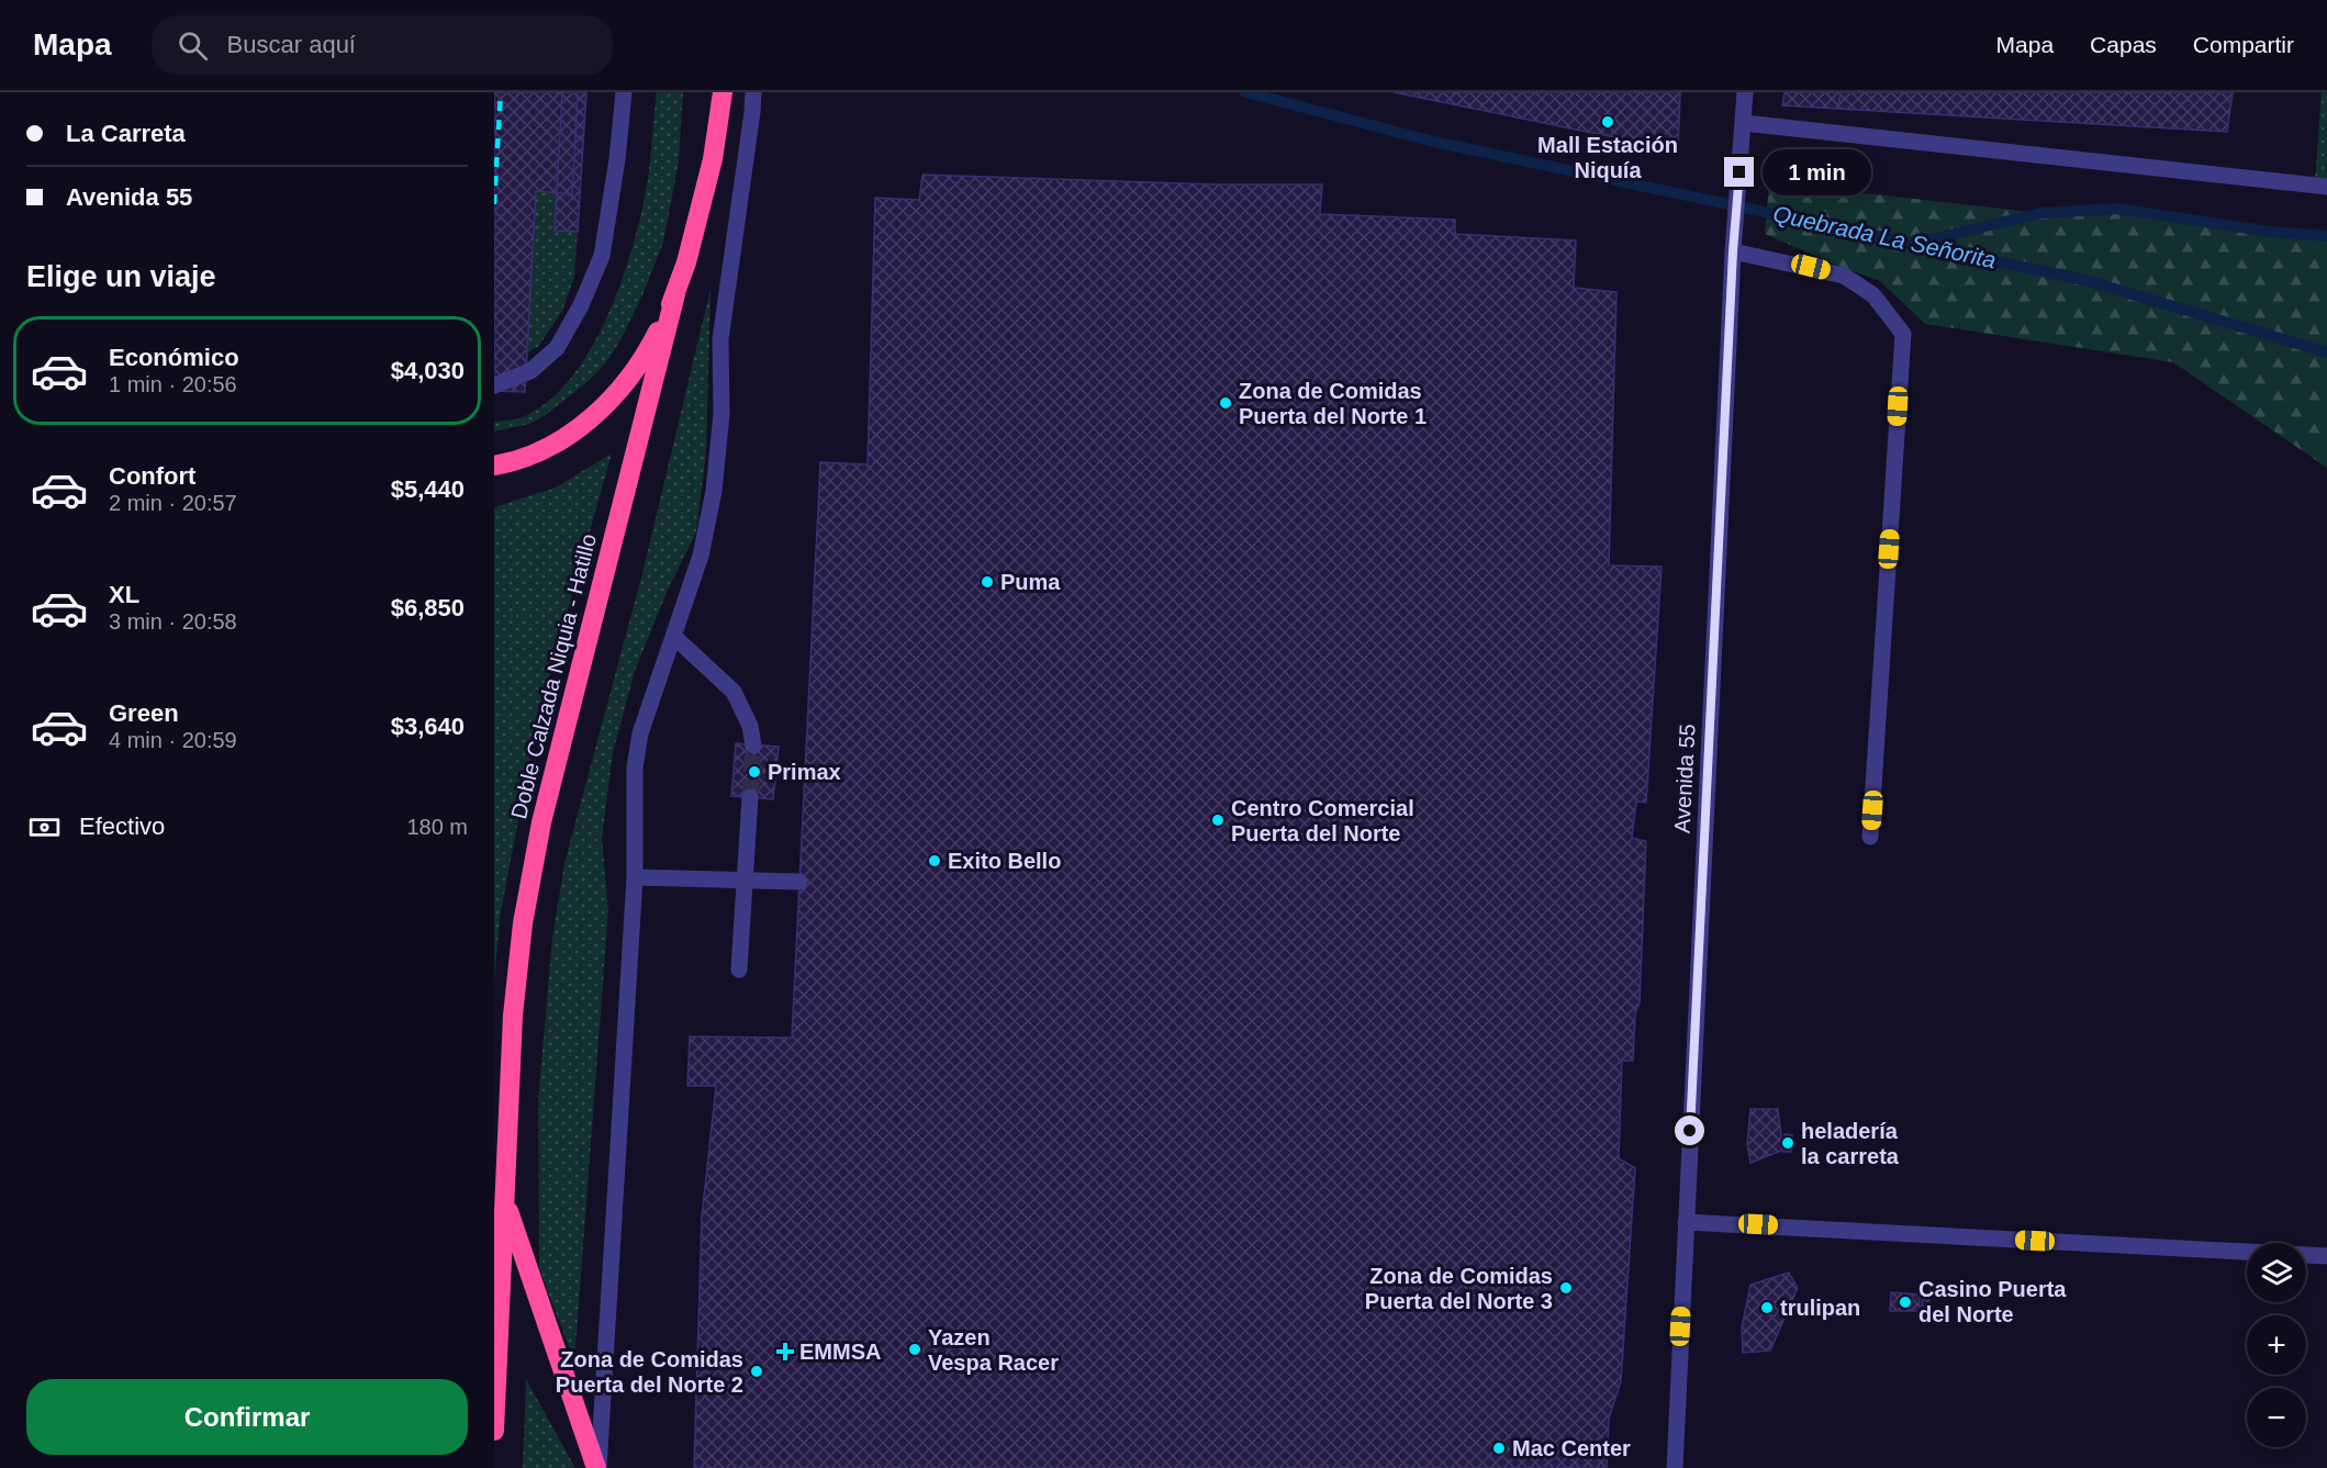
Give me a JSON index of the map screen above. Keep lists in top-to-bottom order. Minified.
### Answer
{"streets":{"highway":["Doble Calzada Niquia - Hatillo"],"street":["Avenida 55"]},"water":["Quebrada La Señorita"],"places":{"other":["Mall Estación Niquía","Zona de Comidas Puerta del Norte 1","Puma","Primax","Centro Comercial Puerta del Norte","Exito Bello","heladería la carreta","Zona de Comidas Puerta del Norte 3","Casino Puerta del Norte","trulipan","Yazen Vespa Racer","Zona de Comidas Puerta del Norte 2","Mac Center"],"health":["EMMSA"]},"page":{"header":"Mapa","search":"Buscar aquí","nav":["Mapa","Capas","Compartir"],"banner":["La Carreta","Avenida 55"],"bubble":"1 min","heading":"Elige un viaje","list":[{"name":"Económico","note":"1 min · 20:56","value":"$4,030"},{"name":"Confort","note":"2 min · 20:57","value":"$5,440"},{"name":"XL","note":"3 min · 20:58","value":"$6,850"},{"name":"Green","note":"4 min · 20:59","value":"$3,640"}],"pay":["Efectivo","180 m"],"map_buttons":["+","−"],"buttons":"Confirmar"}}
